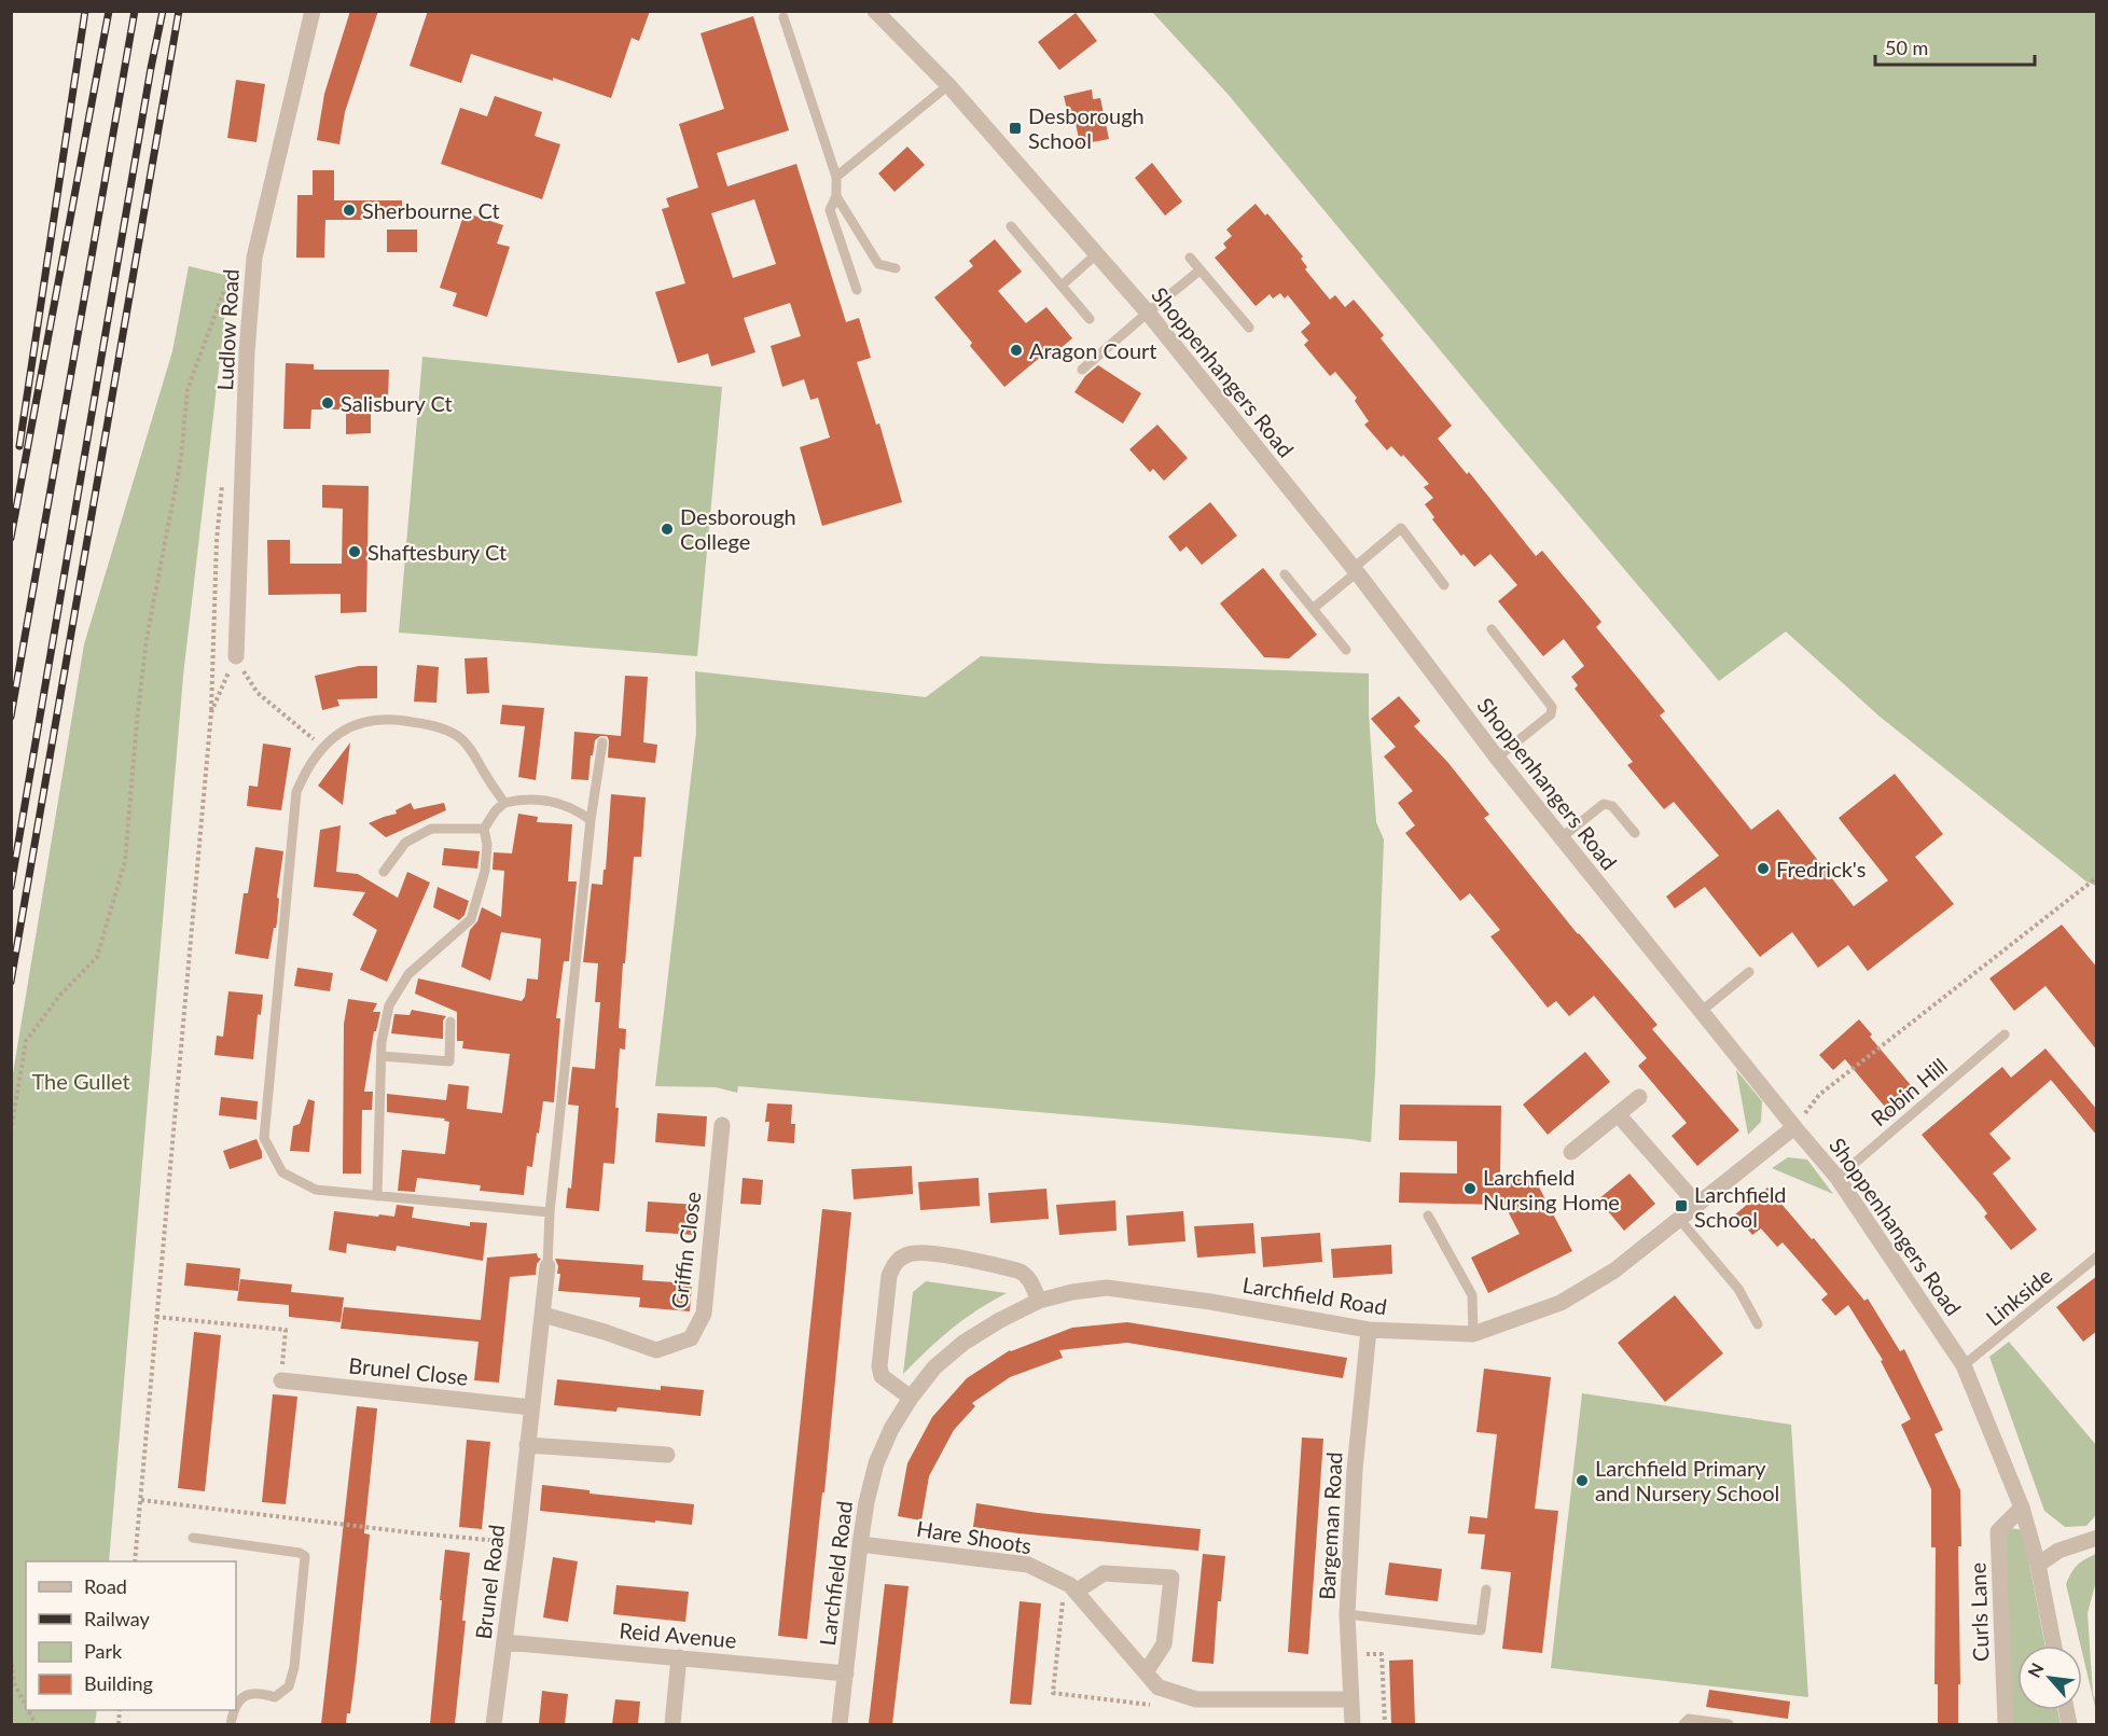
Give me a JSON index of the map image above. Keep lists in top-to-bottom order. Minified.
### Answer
{"streets":{"street":["Ludlow Road","Shoppenhangers Road","Griffin Close","Larchfield Road","Brunel Close","Bargeman Road","Hare Shoots","Brunel Road","Curls Lane","Reid Avenue"],"lane":["Robin Hill","Linkside"]},"crossings":[["Shoppenhangers Road","Robin Hill"],["Shoppenhangers Road","Larchfield Road"],["Shoppenhangers Road","Linkside"],["Shoppenhangers Road","Curls Lane"],["Griffin Close","Brunel Road"],["Larchfield Road","Bargeman Road"],["Larchfield Road","Hare Shoots"],["Larchfield Road","Reid Avenue"],["Brunel Close","Brunel Road"],["Bargeman Road","Hare Shoots"],["Brunel Road","Reid Avenue"]],"parks":["The Gullet"],"places":{"transit":["Desborough School","Larchfield School"],"other":["Sherbourne Ct","Aragon Court","Salisbury Ct","Desborough College","Shaftesbury Ct","Fredrick's","Larchfield Nursing Home","Larchfield Primary and Nursery School"]},"legend":["Road","Railway","Park","Building"],"scale_bar":"50 m","north":"top left"}
